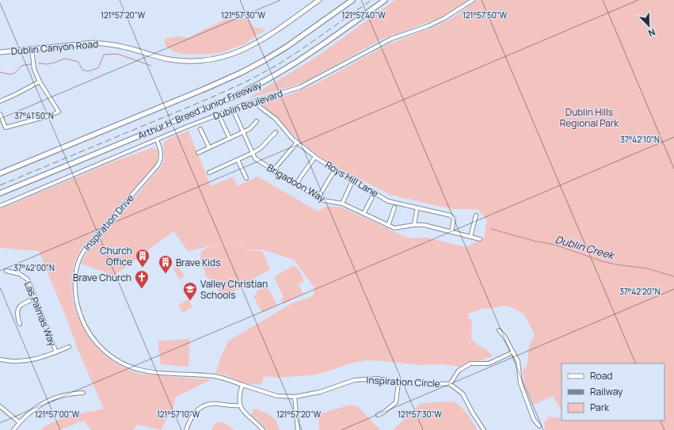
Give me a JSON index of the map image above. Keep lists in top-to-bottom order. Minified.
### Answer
{"streets":{"highway":["Arthur H. Breed Junior Freeway"],"main road":["Dublin Canyon Road"],"street":["Dublin Boulevard","Roys Hill Lane","Brigadoon Way","Inspiration Drive","Las Palmas Way","Inspiration Circle"]},"crossings":[["Dublin Boulevard","Roys Hill Lane"],["Dublin Boulevard","Brigadoon Way"],["Dublin Boulevard","Inspiration Drive"],["Roys Hill Lane","Brigadoon Way"],["Inspiration Drive","Inspiration Circle"]],"water":["Dublin Creek"],"parks":["Dublin Hills Regional Park"],"places":{"building":["Church Office","Brave Kids"],"church":["Brave Church"],"school or university":["Valley Christian Schools"]},"legend":["Road","Railway","Park"],"north":"bottom right","coordinates":["121°57'20\"W","121°57'30\"W","121°57'40\"W","121°57'50\"W","37°41'50\"N","37°42'10\"N","37°42'00\"N","37°42'20\"N","121°57'00\"W","121°57'10\"W"]}
